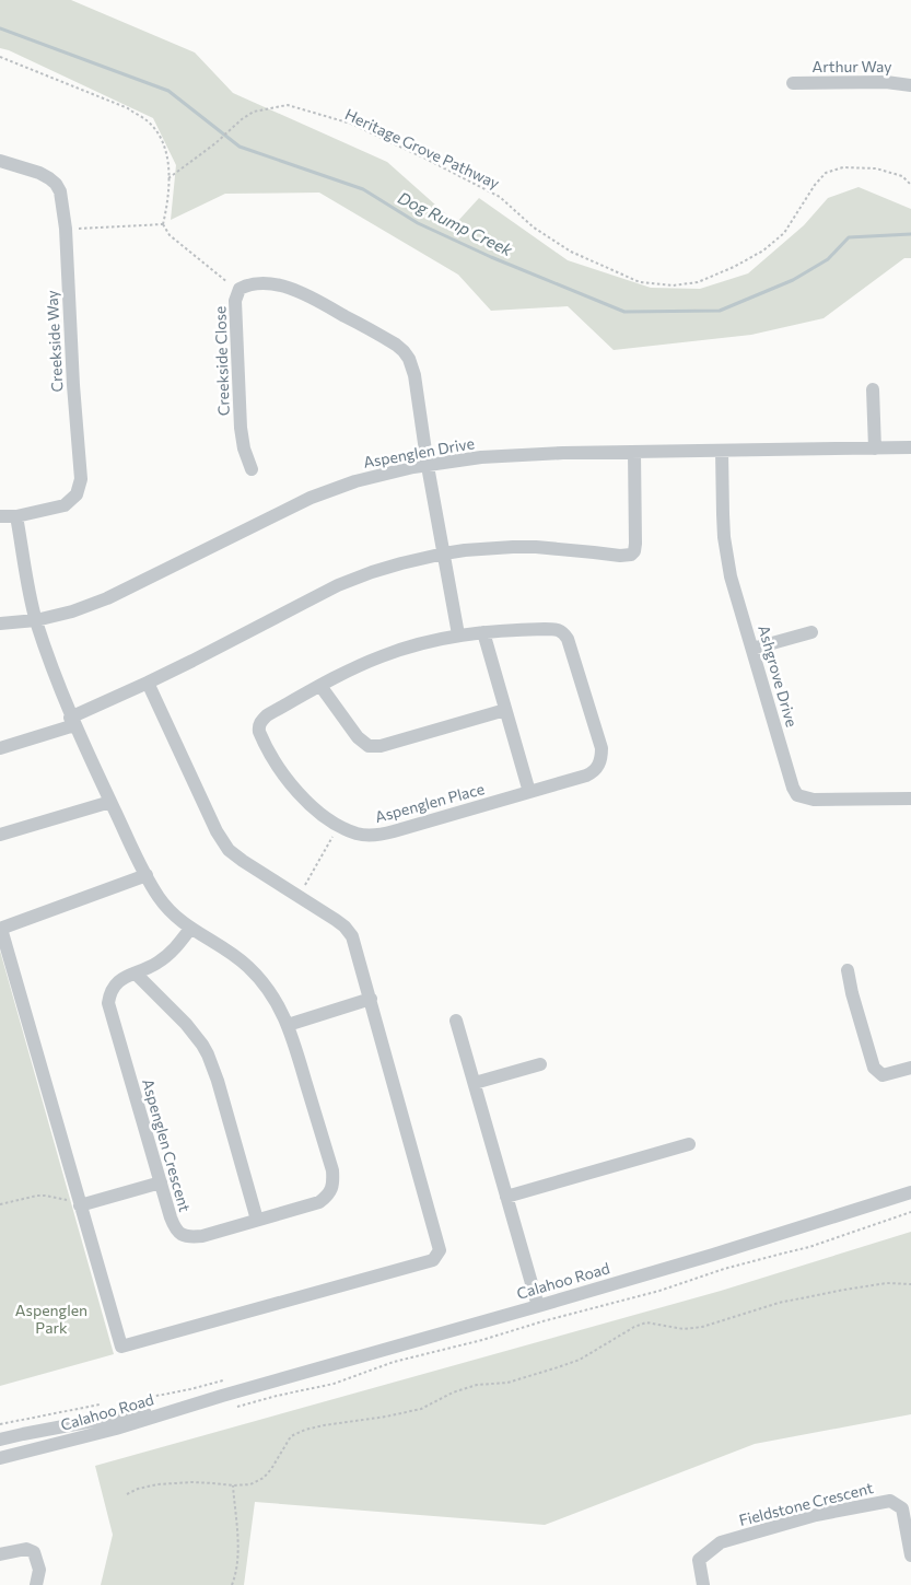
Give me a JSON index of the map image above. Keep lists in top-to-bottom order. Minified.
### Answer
{"streets":{"street":["Arthur Way","Creekside Way","Creekside Close","Aspenglen Drive","Ashgrove Drive","Aspenglen Place","Aspenglen Crescent","Calahoo Road","Fieldstone Crescent"],"path":["Heritage Grove Pathway"]},"crossings":[["Creekside Close","Aspenglen Drive"],["Aspenglen Drive","Ashgrove Drive"],["Aspenglen Drive","Aspenglen Crescent"]],"water":["Dog Rump Creek"],"parks":["Aspenglen Park"]}
